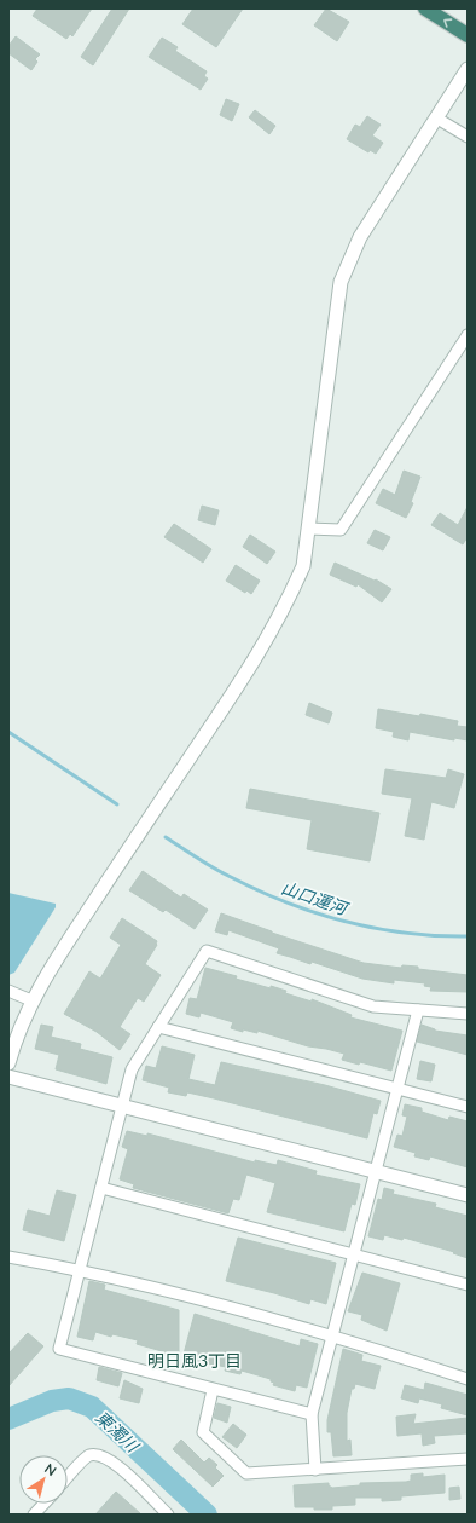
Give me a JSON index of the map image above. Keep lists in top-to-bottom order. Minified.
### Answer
{"districts":["明日風3丁目"],"water":["山口運河","東濁川"],"north":"top right"}
